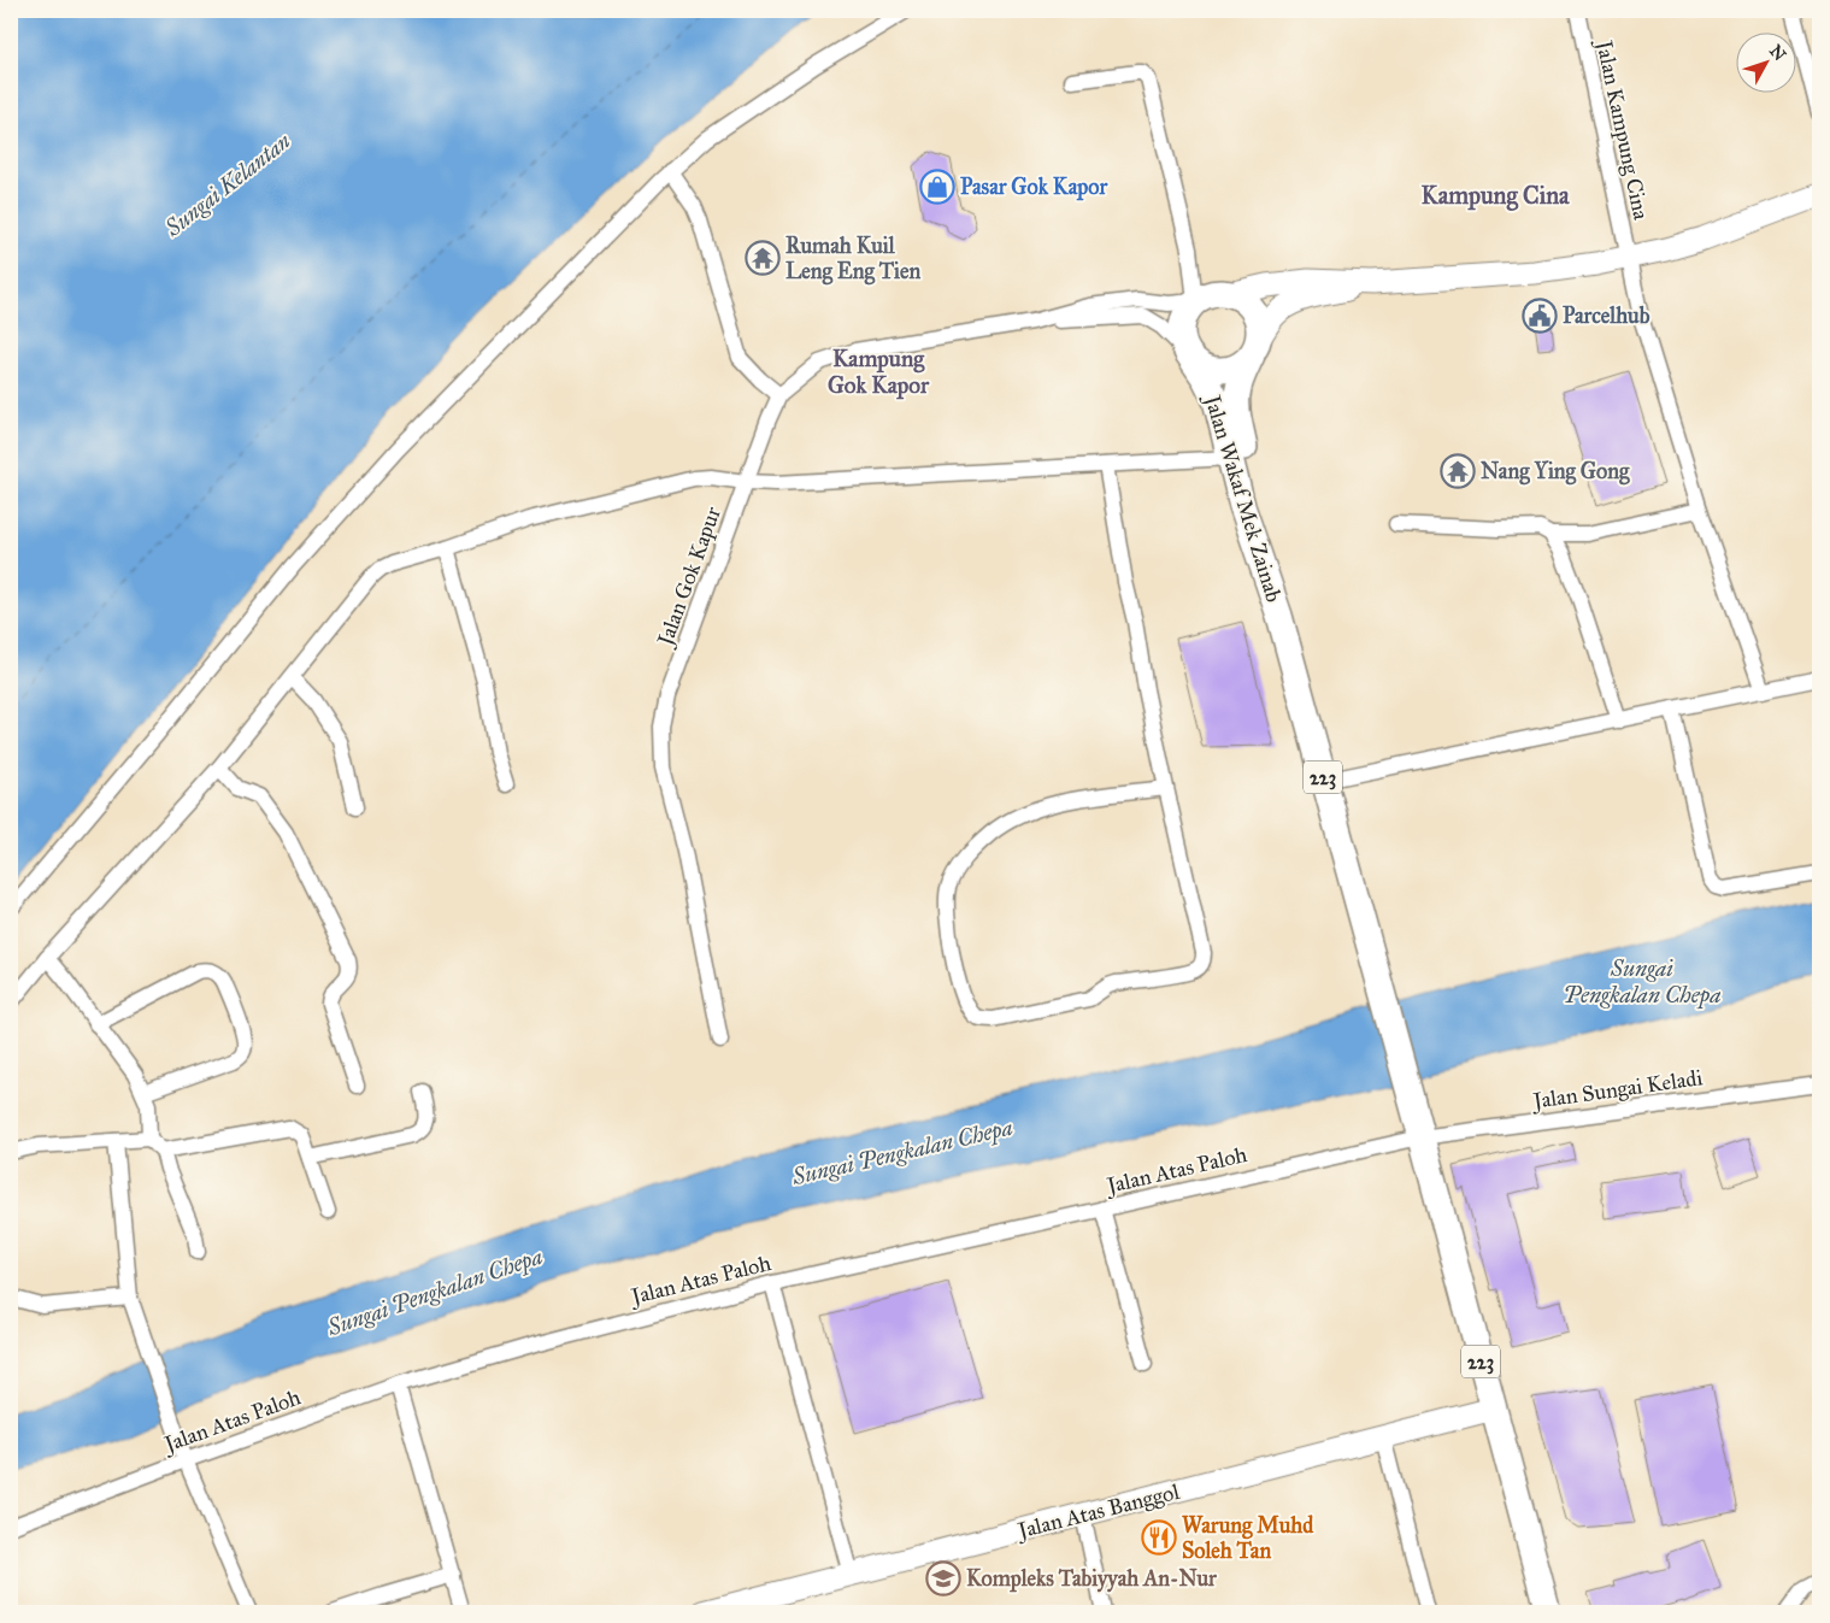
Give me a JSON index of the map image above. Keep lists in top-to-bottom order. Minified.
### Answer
{"streets":{"main road":["Jalan Wakaf Mek Zainab","223","Jalan Atas Banggol"],"street":["Jalan Kampung Cina","Jalan Gok Kapur","Jalan Sungai Keladi","Jalan Atas Paloh"]},"crossings":[["Jalan Kampung Cina","223"],["Jalan Wakaf Mek Zainab","Jalan Gok Kapur"],["Jalan Wakaf Mek Zainab","223"],["Jalan Wakaf Mek Zainab","Jalan Sungai Keladi"],["Jalan Wakaf Mek Zainab","Jalan Atas Paloh"],["Jalan Gok Kapur","223"],["223","Jalan Sungai Keladi"],["223","Jalan Atas Paloh"],["223","Jalan Atas Banggol"],["Jalan Sungai Keladi","Jalan Atas Paloh"]],"districts":["Kampung Cina","Kampung Gok Kapor"],"water":["Sungai Kelantan","Sungai Pengkalan Chepa"],"places":{"shop":["Pasar Gok Kapor"],"temple":["Rumah Kuil Leng Eng Tien","Nang Ying Gong"],"public building":["Parcelhub"],"restaurant":["Warung Muhd Soleh Tan"],"school or university":["Kompleks Tabiyyah An-Nur"]},"north":"top right"}
